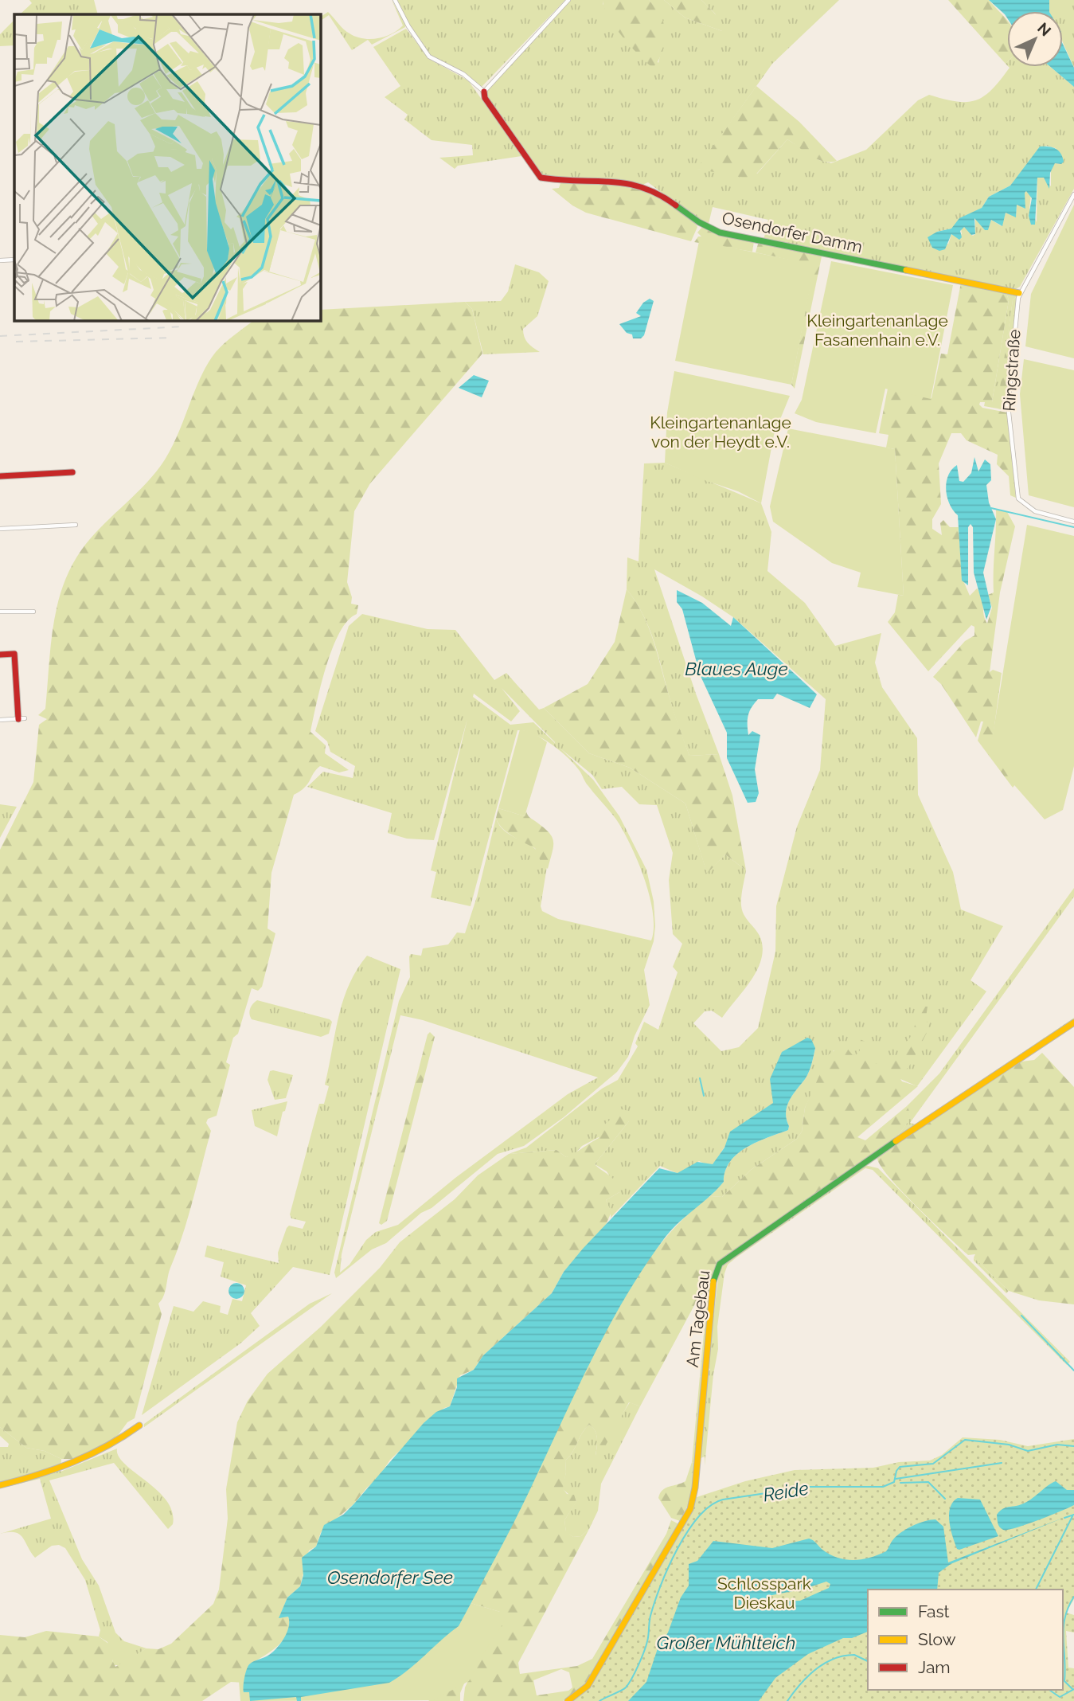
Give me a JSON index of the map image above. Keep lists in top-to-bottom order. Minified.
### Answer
{"streets":{"street":["Osendorfer Damm","Ringstraße","Am Tagebau"]},"crossings":[["Osendorfer Damm","Ringstraße"]],"water":["Blaues Auge","Reide","Osendorfer See","Großer Mühlteich"],"parks":["Kleingartenanlage Fasanenhain e.V.","Kleingartenanlage von der Heydt e.V.","Schlosspark Dieskau"],"legend":["Fast","Slow","Jam"],"north":"top right"}
